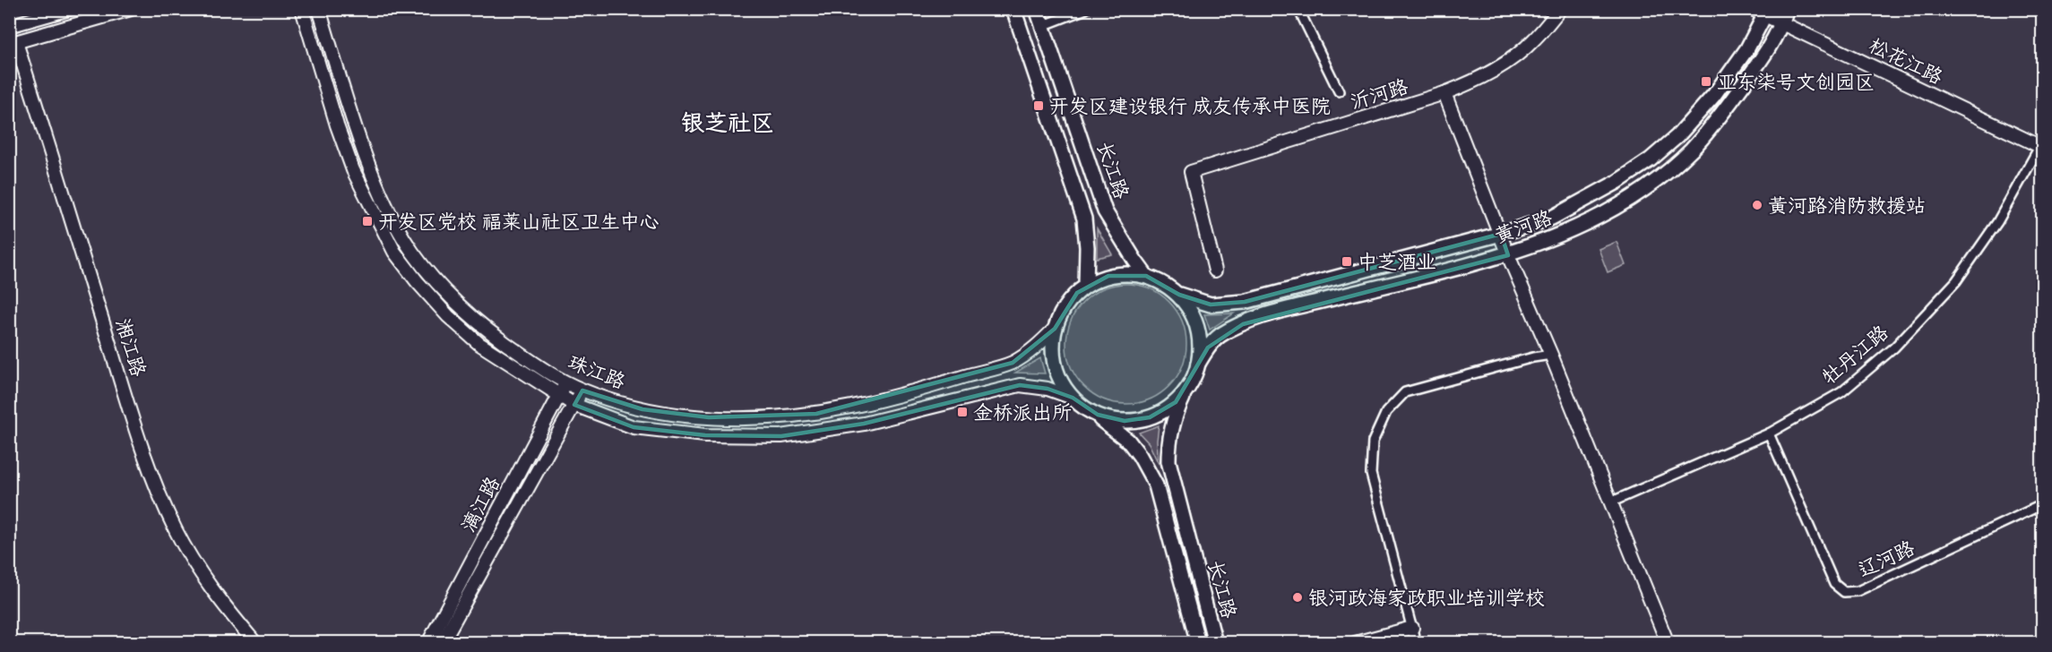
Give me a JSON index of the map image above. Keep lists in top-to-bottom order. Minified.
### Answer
{"streets":{"main road":["松花江路","沂河路","长江路","黄河路","湘江路","珠江路","漓江路"],"street":["牡丹江路","辽河路"]},"crossings":[["松花江路","黄河路"],["松花江路","牡丹江路"],["长江路","黄河路"],["长江路","珠江路"],["黄河路","珠江路"],["牡丹江路","辽河路"],["珠江路","漓江路"]],"districts":["银芝社区"],"places":{"transit":["亚东柒号文创园区","开发区建设银行 成友传承中医院","开发区党校 福莱山社区卫生中心","中芝酒业","金桥派出所"],"other":["黄河路消防救援站","银河政海家政职业培训学校"]}}
